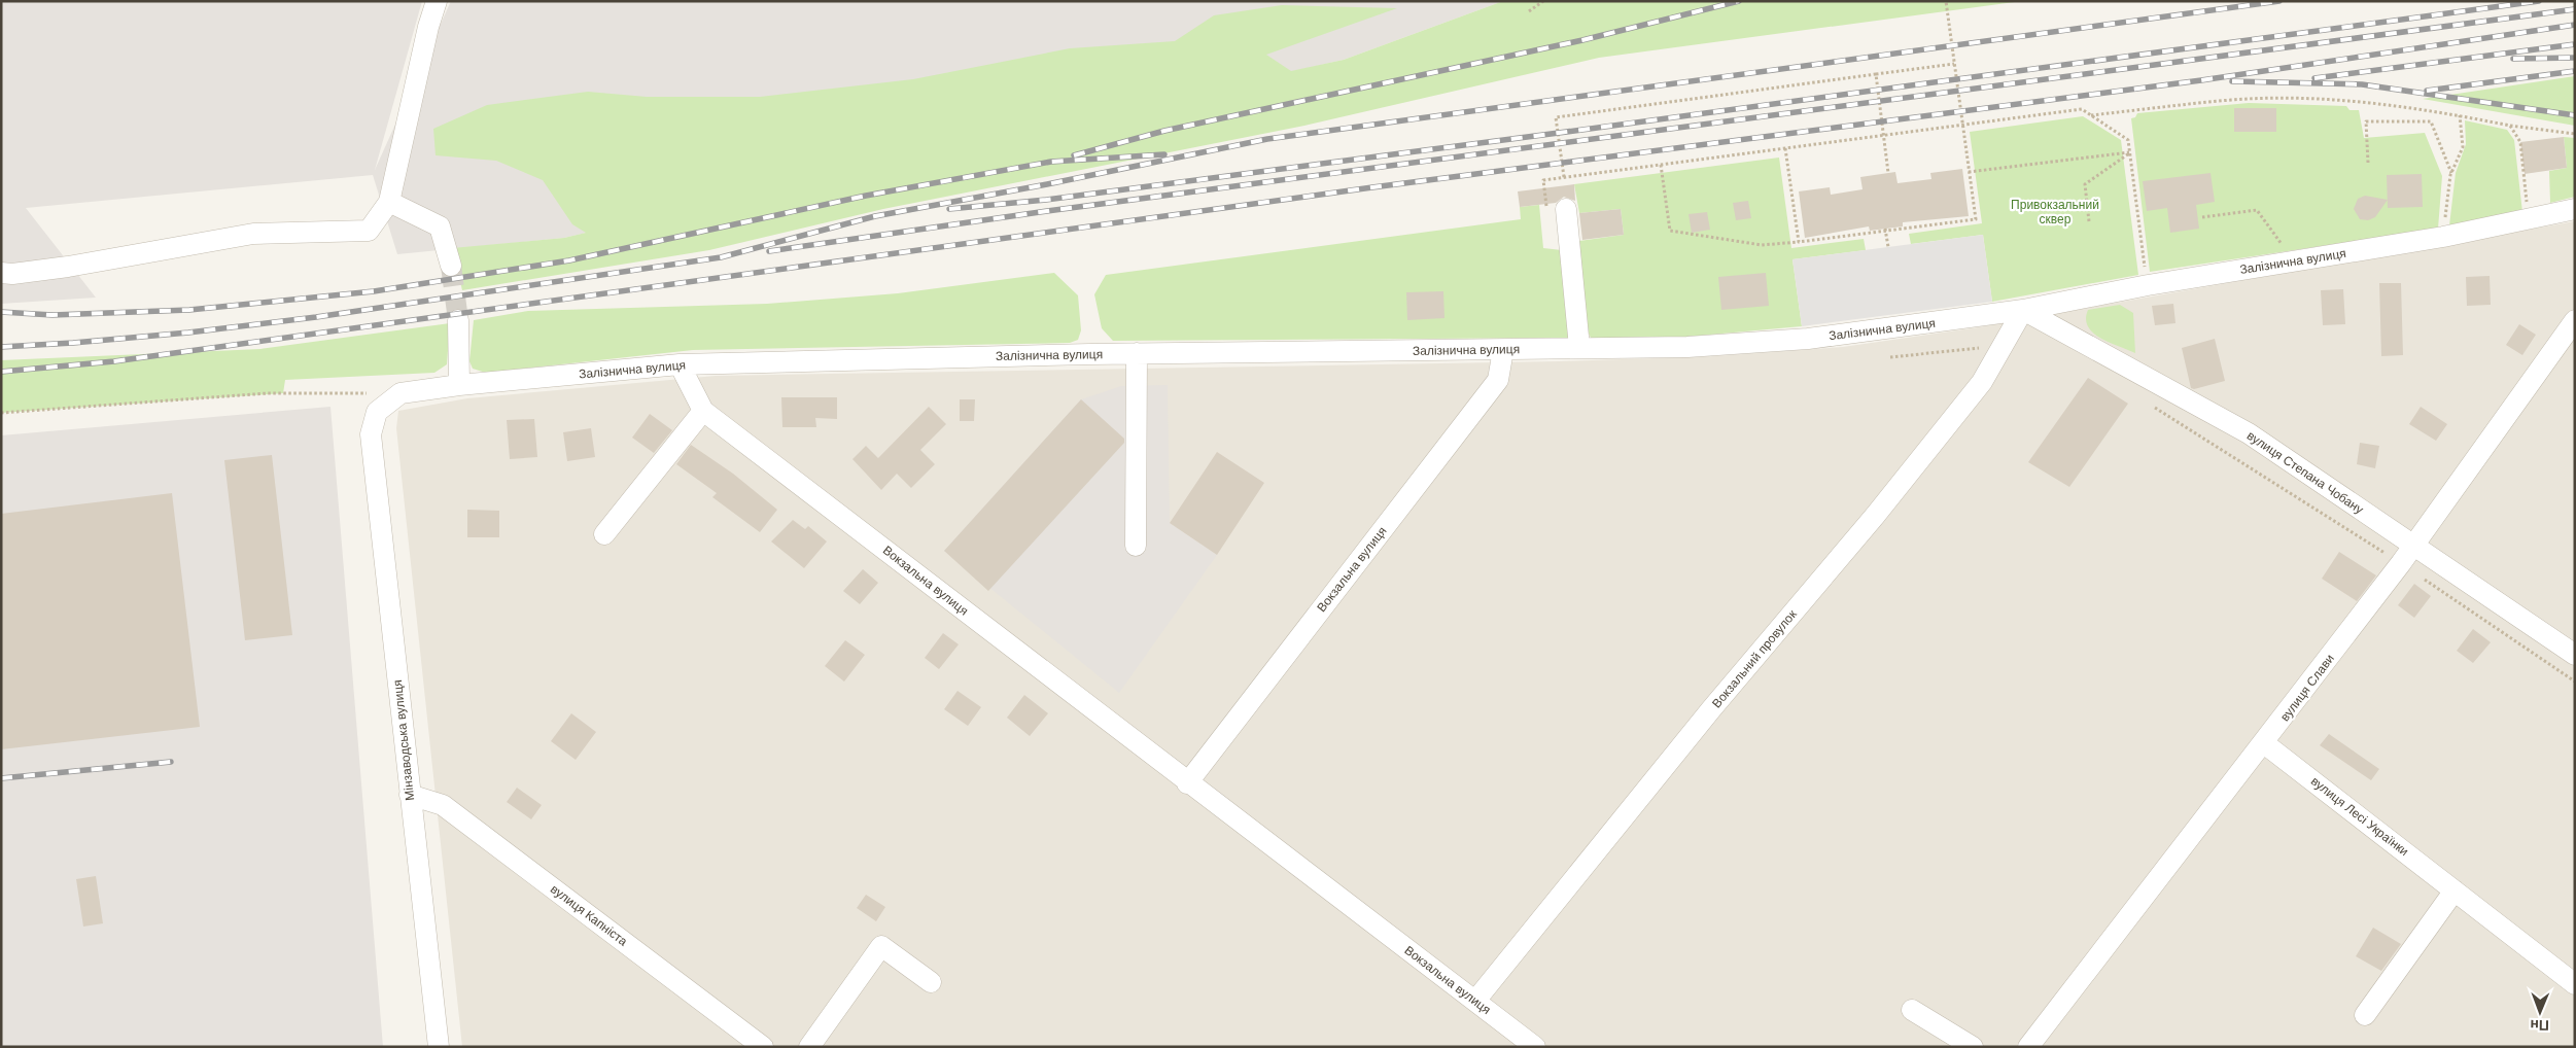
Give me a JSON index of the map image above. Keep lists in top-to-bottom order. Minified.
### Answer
{"streets":{"street":["Залізнична вулиця","вулиця Степана Чобану","Вокзальна вулиця","Вокзальний провулок","вулиця Слави","Мінзаводська вулиця","вулиця Лесі Українки","вулиця Капніста"]},"crossings":[["Залізнична вулиця","вулиця Степана Чобану"],["Залізнична вулиця","Вокзальна вулиця"],["Залізнична вулиця","Вокзальний провулок"],["Залізнична вулиця","Мінзаводська вулиця"],["вулиця Степана Чобану","Вокзальний провулок"],["вулиця Степана Чобану","вулиця Слави"],["Вокзальна вулиця","Вокзальний провулок"],["вулиця Слави","вулиця Лесі Українки"],["Мінзаводська вулиця","вулиця Капніста"]],"parks":["Привокзальний сквер"],"north":"bottom"}
